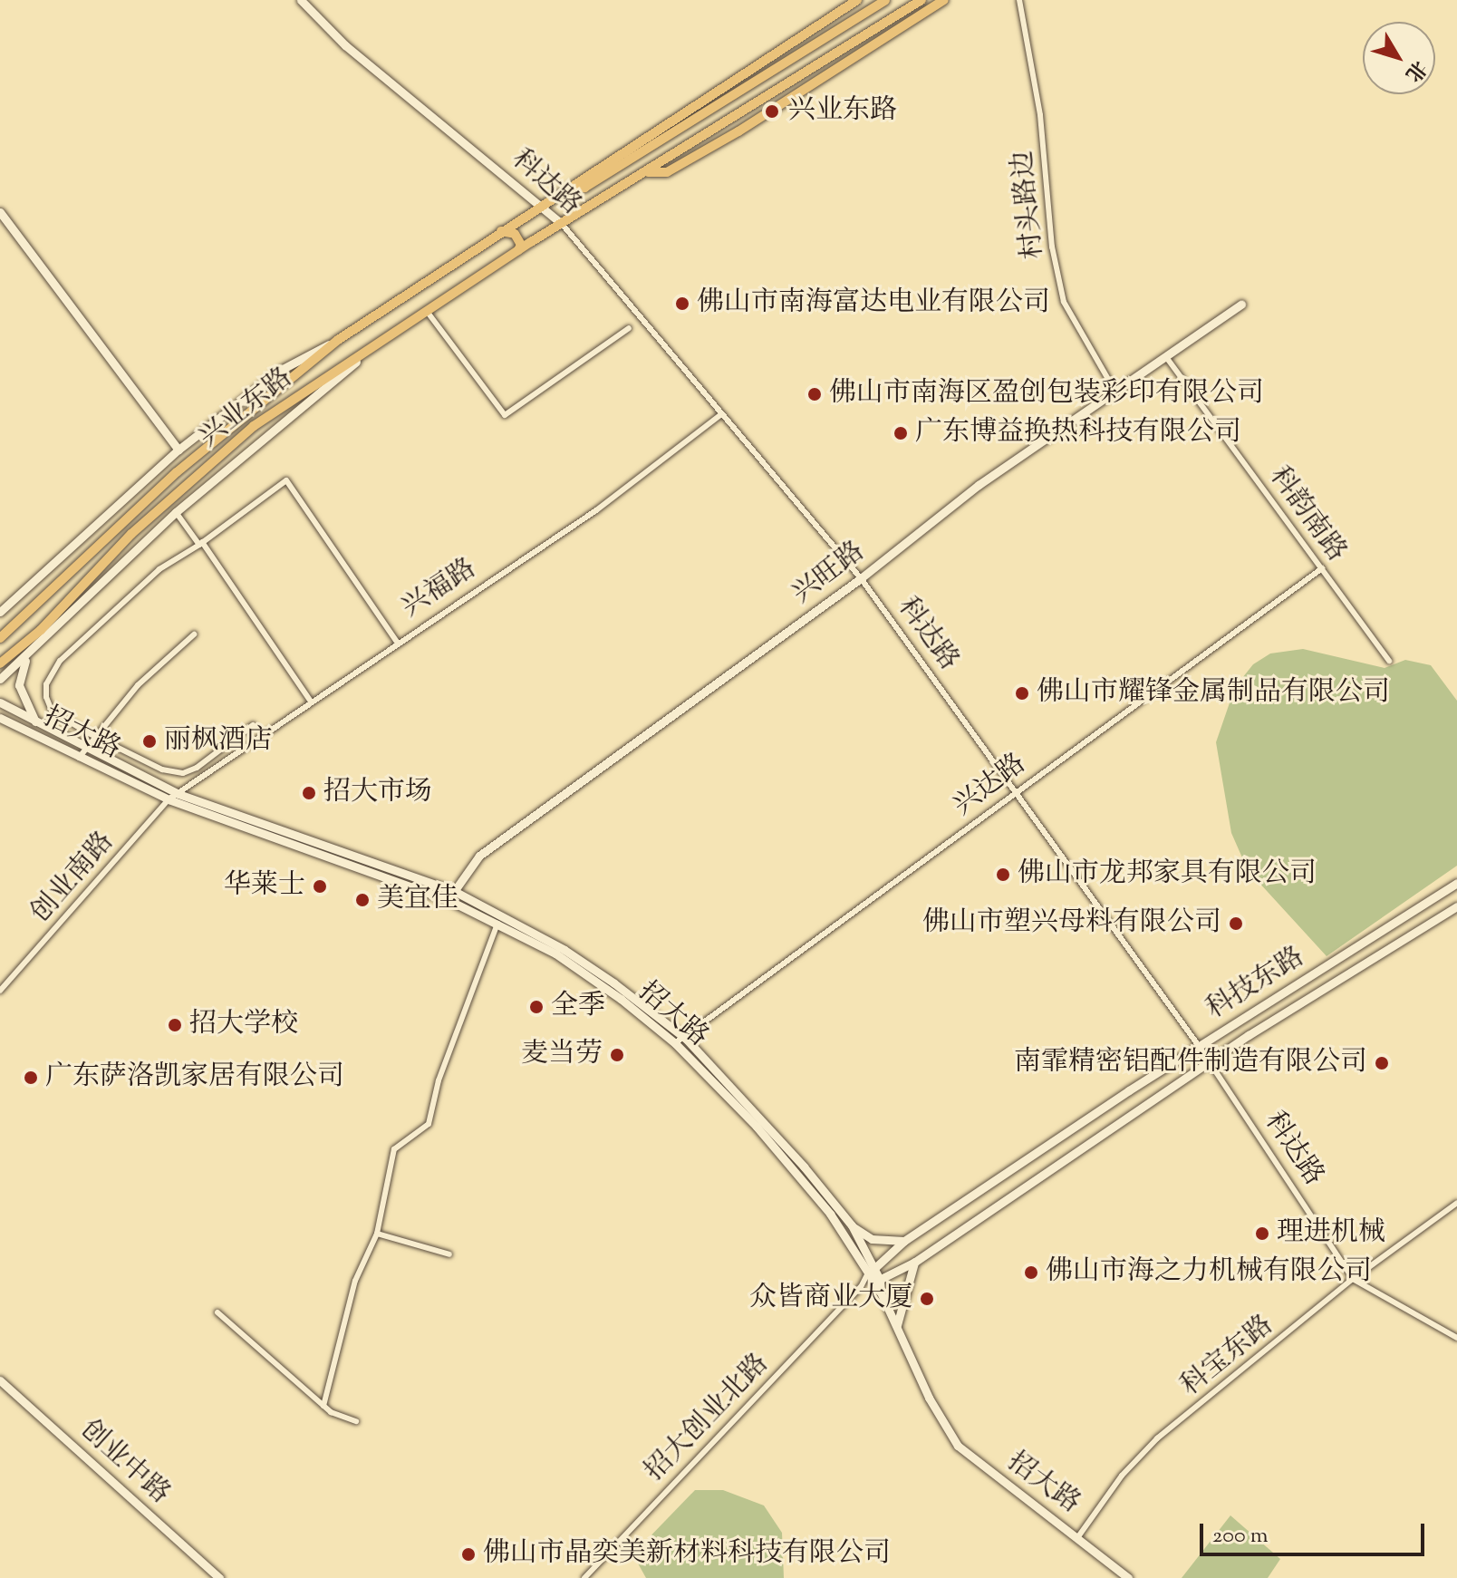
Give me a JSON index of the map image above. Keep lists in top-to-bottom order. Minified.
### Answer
{"streets":{"main road":["科达路","兴业东路","兴旺路","招大路","科技东路","创业中路"],"street":["村头路边","科韵南路","兴福路","兴达路","创业南路","科宝东路","招大创业北路"]},"crossings":[["科达路","兴业东路"],["科达路","兴旺路"],["科达路","兴福路"],["科达路","兴达路"],["科达路","科技东路"],["科达路","科宝东路"],["村头路边","兴旺路"],["科韵南路","兴旺路"],["科韵南路","兴达路"],["兴旺路","招大路"],["兴福路","招大路"],["兴福路","创业南路"],["招大路","兴达路"],["招大路","创业南路"],["招大路","科技东路"],["招大路","科宝东路"],["招大路","招大创业北路"],["科技东路","招大创业北路"]],"places":["兴业东路","佛山市南海富达电业有限公司","佛山市南海区盈创包装彩印有限公司","广东博益换热科技有限公司","佛山市耀锋金属制品有限公司","丽枫酒店","招大市场","佛山市龙邦家具有限公司","华莱士","美宜佳","佛山市塑兴母料有限公司","全季","招大学校","麦当劳","南霏精密铝配件制造有限公司","广东萨洛凯家居有限公司","理进机械","佛山市海之力机械有限公司","众皆商业大厦","佛山市晶奕美新材料科技有限公司"],"scale_bar":"200 m","north":"bottom right"}
